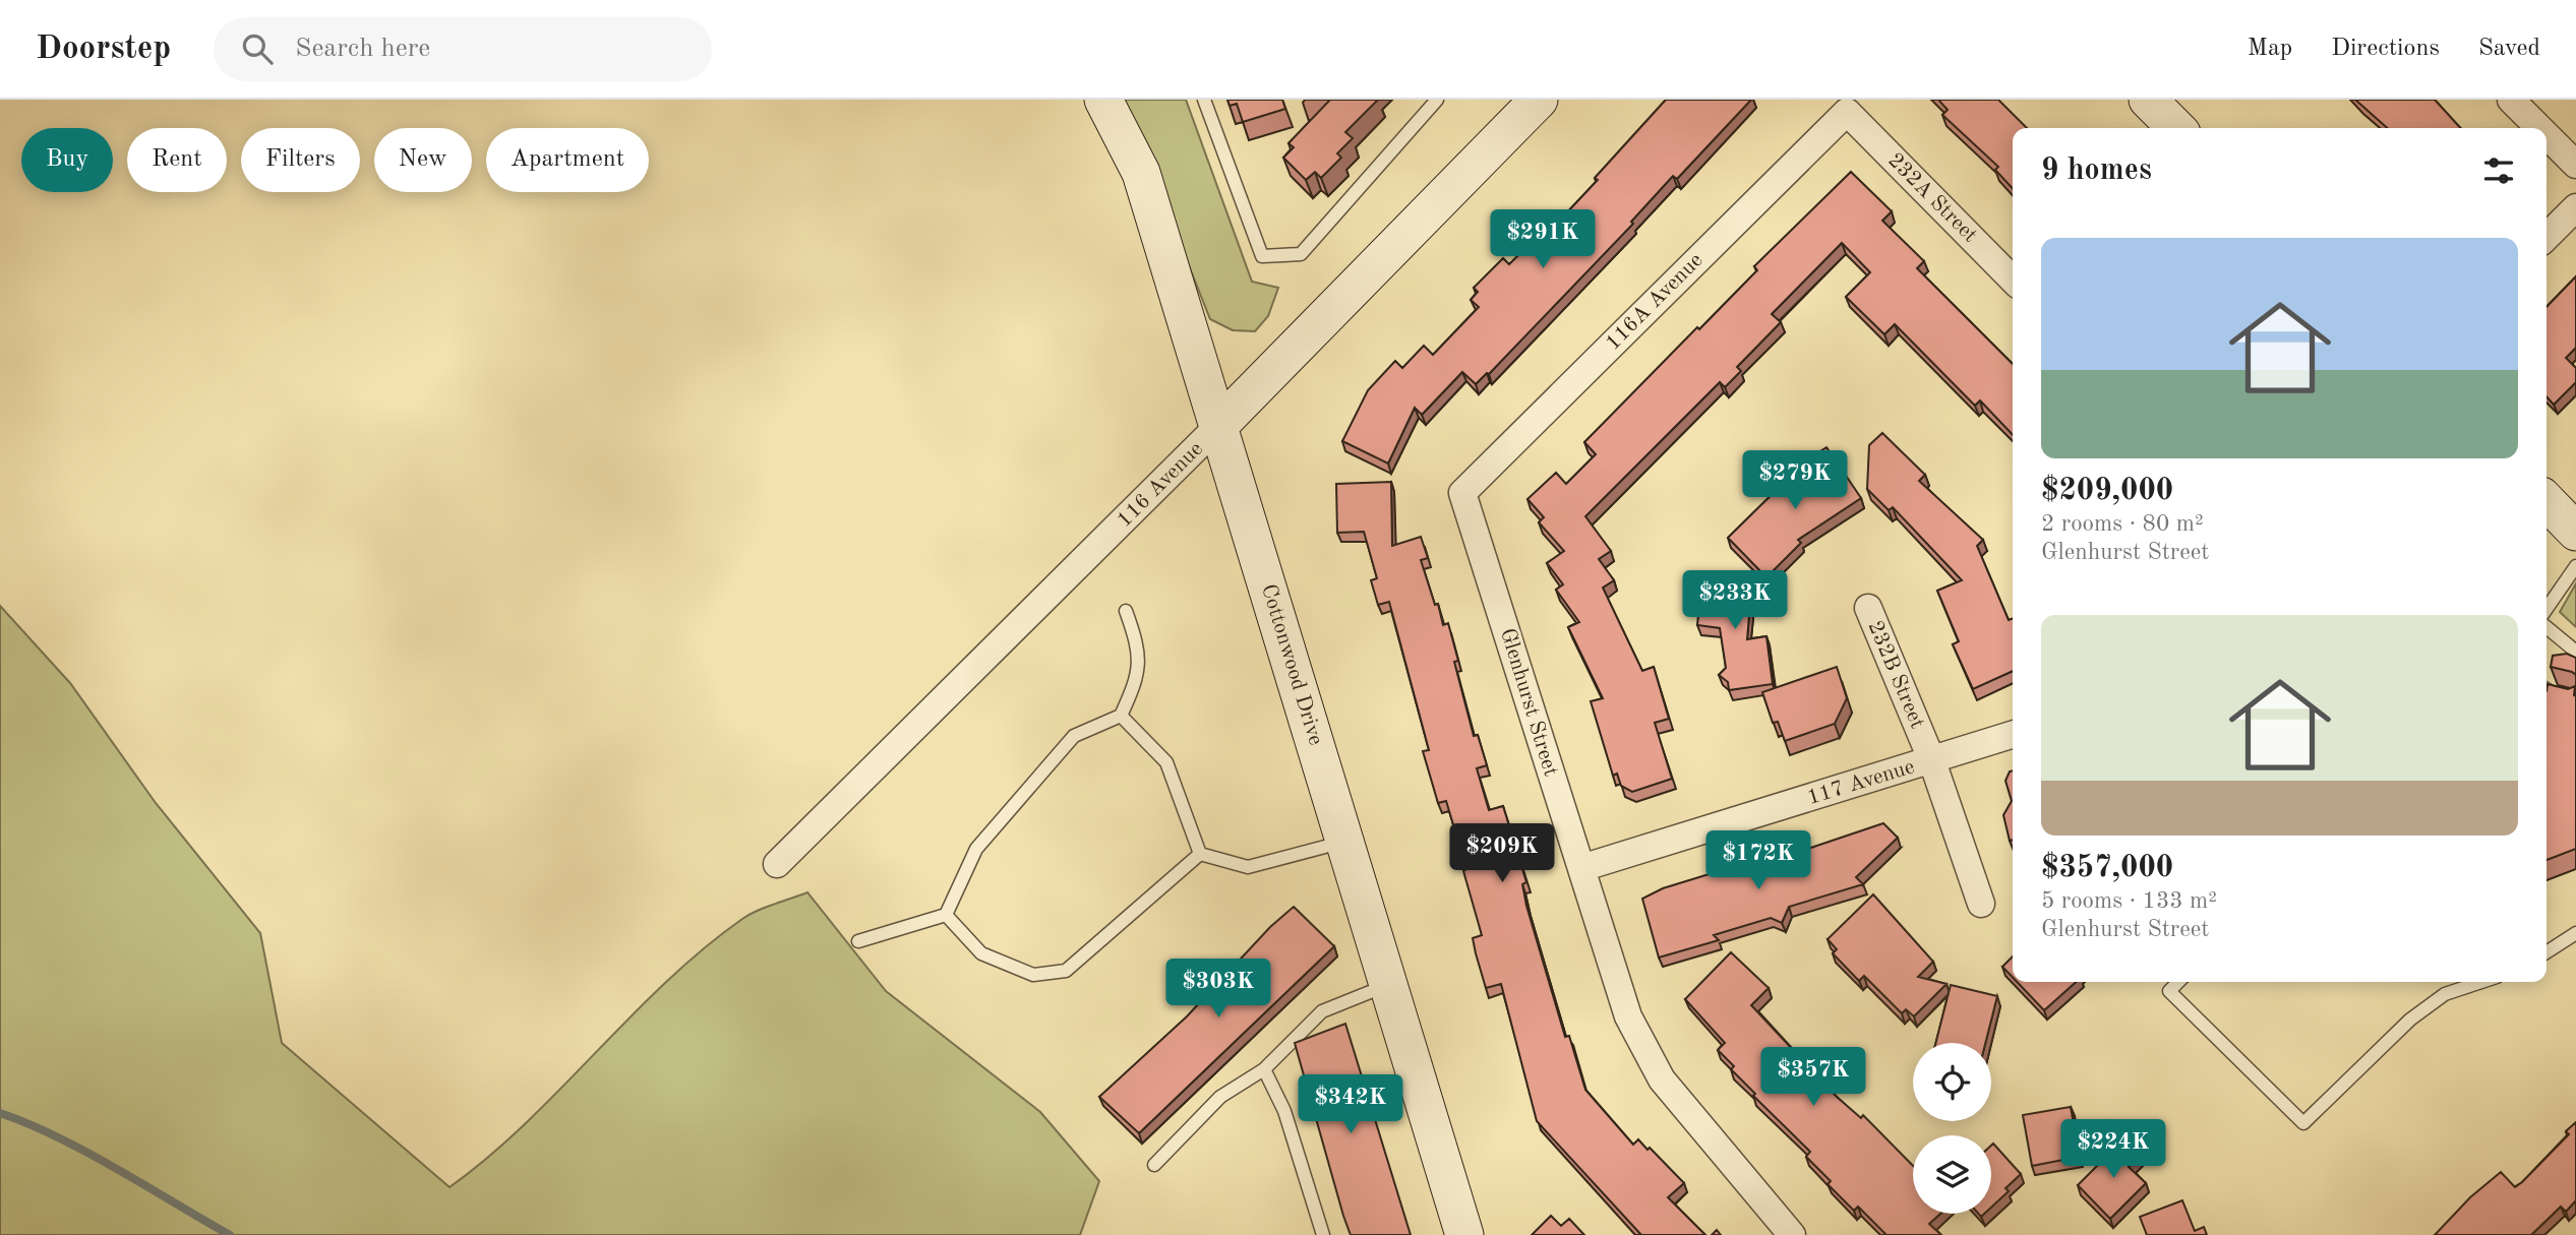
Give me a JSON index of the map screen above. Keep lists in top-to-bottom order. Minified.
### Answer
{"streets":{"street":["232A Street","116A Avenue","116 Avenue","Cottonwood Drive","232B Street","Glenhurst Street","117 Avenue"]},"crossings":[["232A Street","116A Avenue"],["116A Avenue","Glenhurst Street"],["116 Avenue","Cottonwood Drive"],["232B Street","117 Avenue"],["Glenhurst Street","117 Avenue"]],"page":{"header":"Doorstep","search":"Search here","nav":["Map","Directions","Saved"],"chip":["Buy","Rent","Filters","New","Apartment"],"heading":"9 homes","price":["$291K","$279K","$233K","$209K","$172K","$303K","$357K","$342K","$224K"],"list":[{"name":"$209,000","note":"2 rooms · 80 m² · Glenhurst Street"},{"name":"$357,000","note":"5 rooms · 133 m² · Glenhurst Street"}]}}
